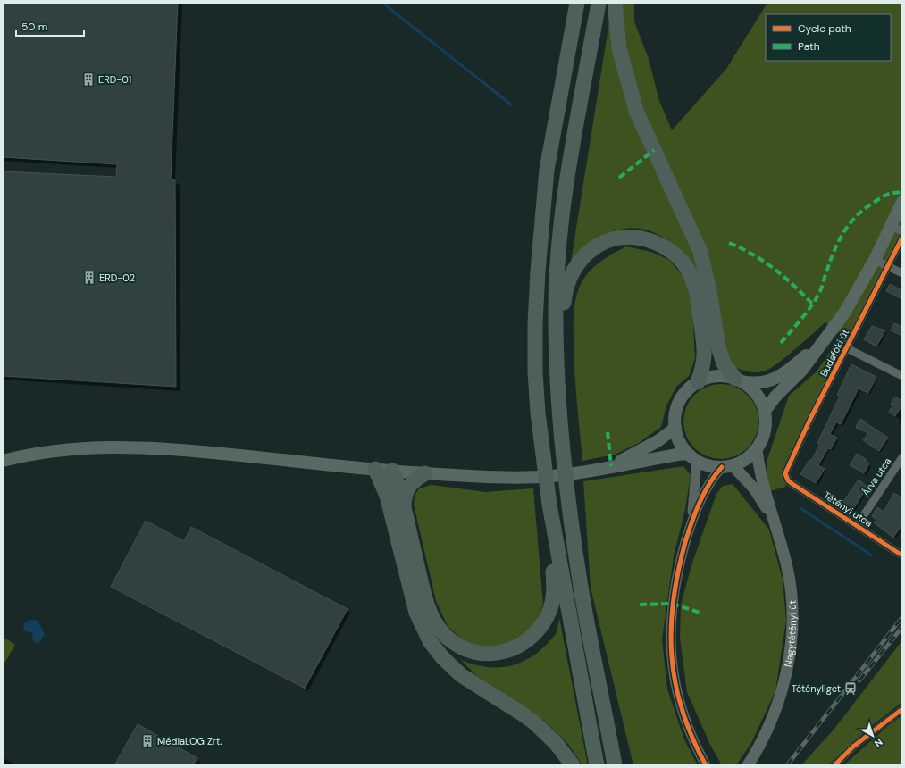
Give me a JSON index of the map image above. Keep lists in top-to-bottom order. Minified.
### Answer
{"streets":{"main road":["Budafoki út","Nagytétényi út"],"street":["Árva utca","Tétényi utca"]},"crossings":[["Budafoki út","Tétényi utca"],["Budafoki út","Nagytétényi út"],["Árva utca","Tétényi utca"]],"places":{"building":["ERD-01","ERD-02","MédiaLOG Zrt."],"station":["Tétényliget"]},"legend":["Cycle path","Path"],"scale_bar":"50 m","north":"bottom right"}
